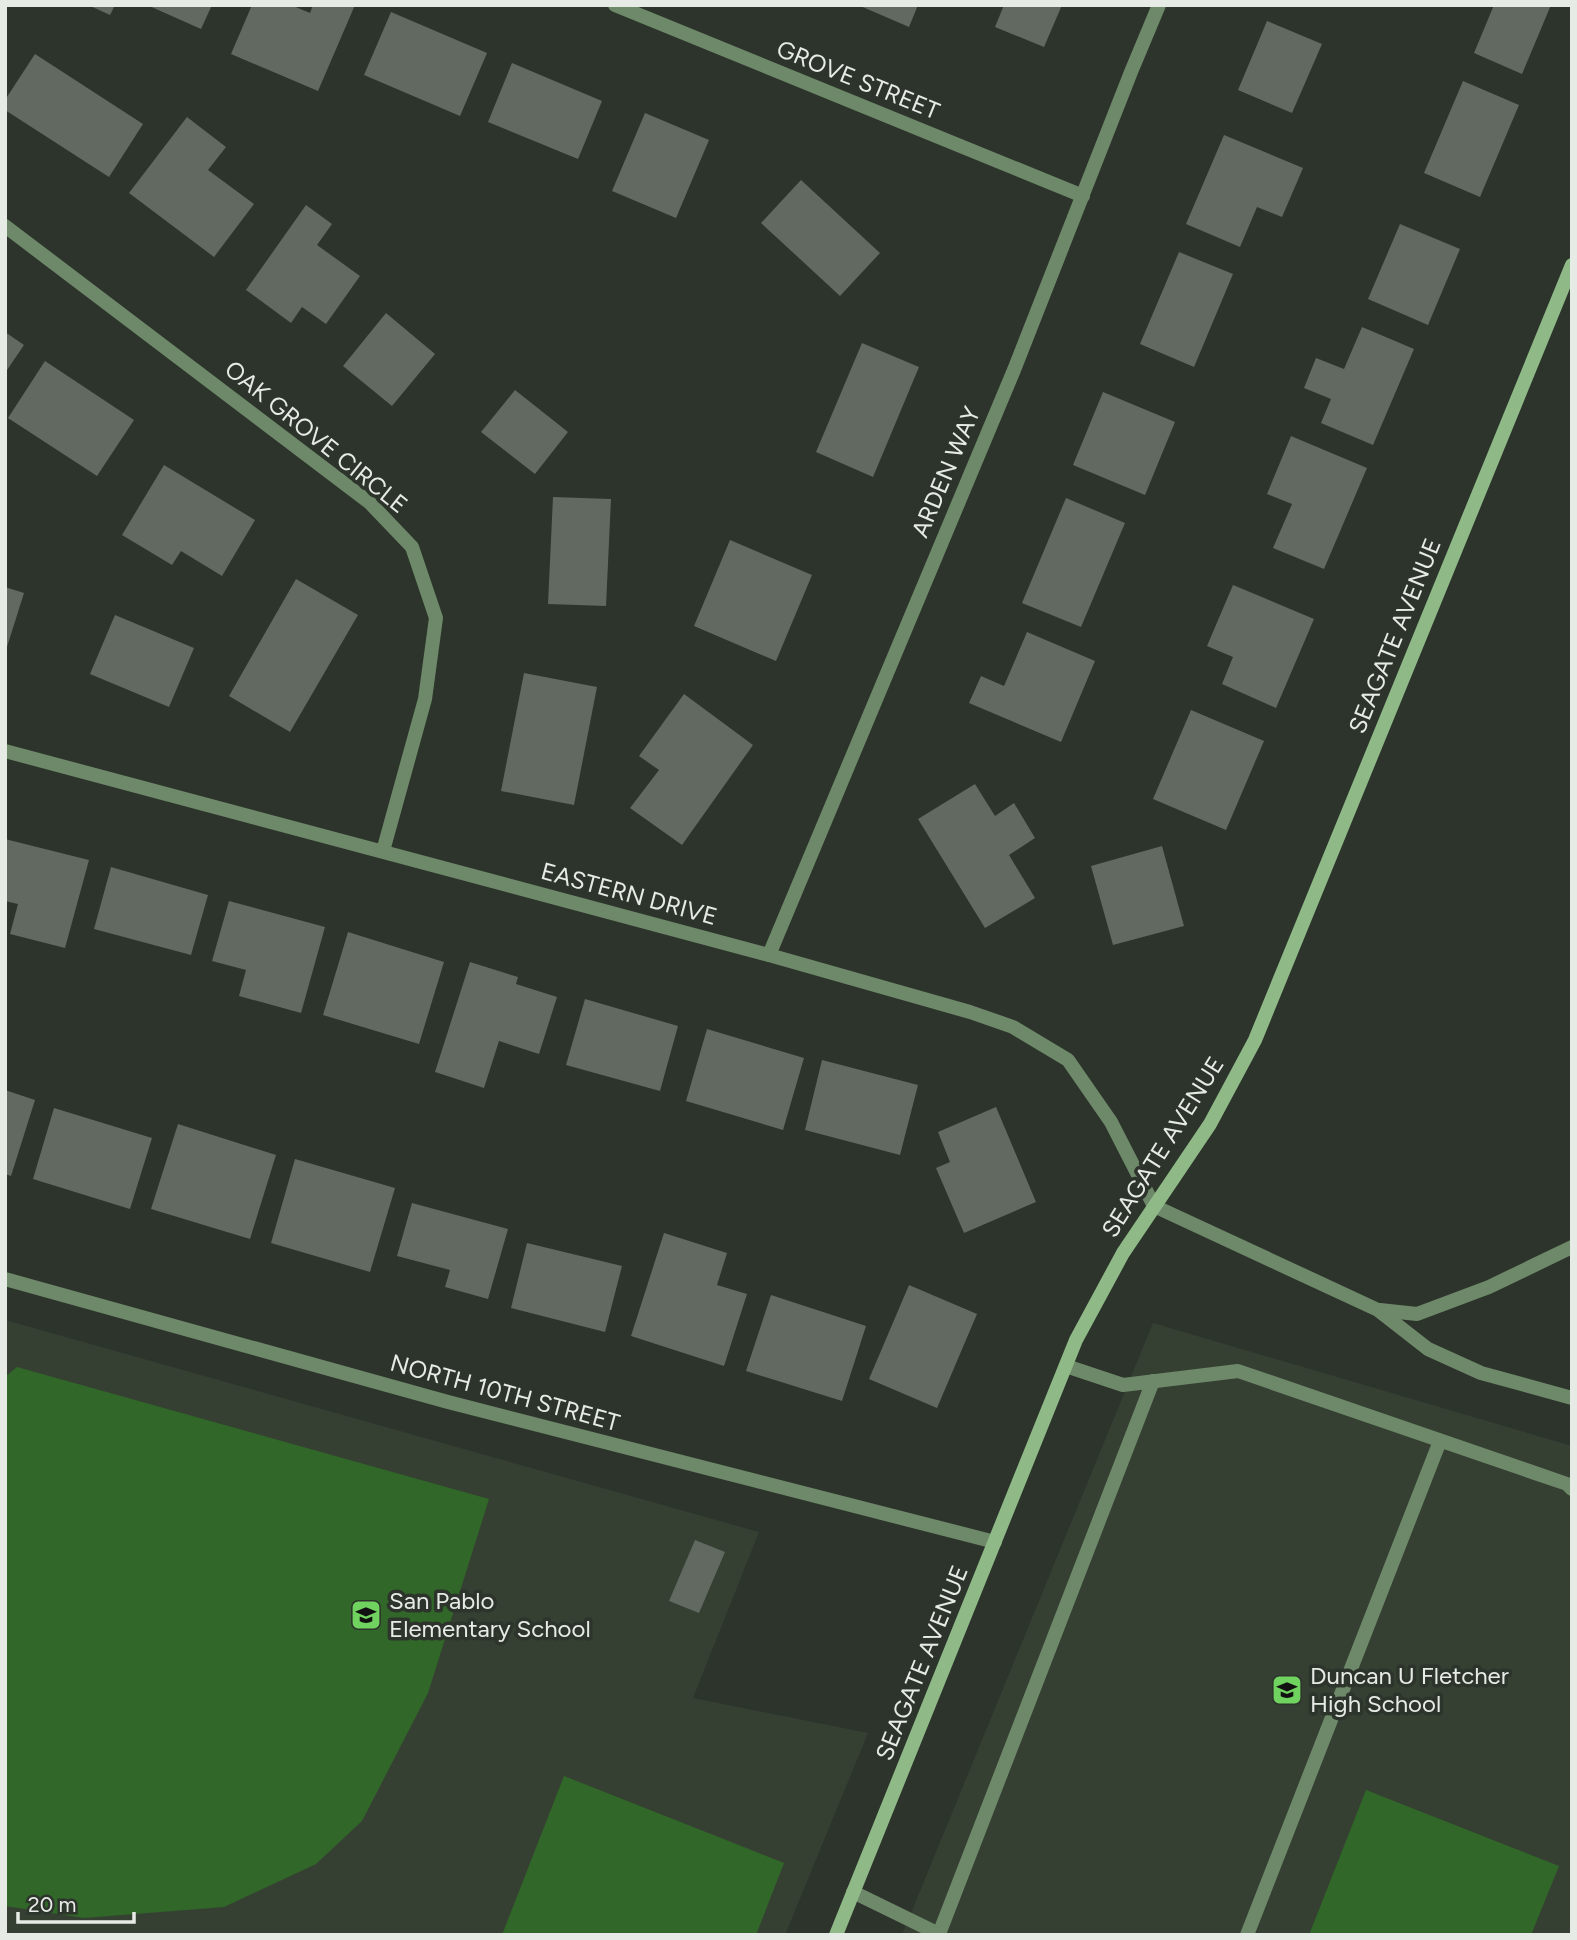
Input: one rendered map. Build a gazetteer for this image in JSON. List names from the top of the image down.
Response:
{
  "streets": {
    "street": [
      "GROVE STREET",
      "OAK GROVE CIRCLE",
      "ARDEN WAY",
      "SEAGATE AVENUE",
      "EASTERN DRIVE",
      "NORTH 10TH STREET"
    ]
  },
  "crossings": [
    ["GROVE STREET", "ARDEN WAY"],
    ["OAK GROVE CIRCLE", "EASTERN DRIVE"],
    ["ARDEN WAY", "EASTERN DRIVE"],
    ["SEAGATE AVENUE", "EASTERN DRIVE"],
    ["SEAGATE AVENUE", "NORTH 10TH STREET"]
  ],
  "places": {
    "school or university": ["San Pablo Elementary School", "Duncan U Fletcher High School"]
  },
  "scale_bar": "20 m"
}
